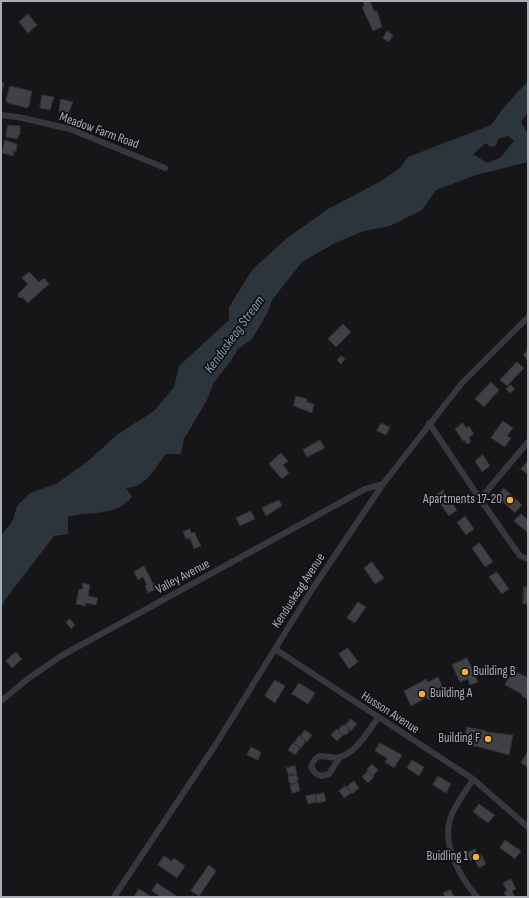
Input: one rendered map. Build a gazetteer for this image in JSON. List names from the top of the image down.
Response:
{
  "streets": {
    "street": [
      "Meadow Farm Road",
      "Valley Avenue",
      "Kenduskeag Avenue",
      "Husson Avenue"
    ]
  },
  "crossings": [
    ["Valley Avenue", "Kenduskeag Avenue"],
    ["Kenduskeag Avenue", "Husson Avenue"]
  ],
  "water": ["Kenduskeag Stream"],
  "places": [
    "Apartments 17-20",
    "Building B",
    "Building A",
    "Building F",
    "Buidling 1"
  ]
}
